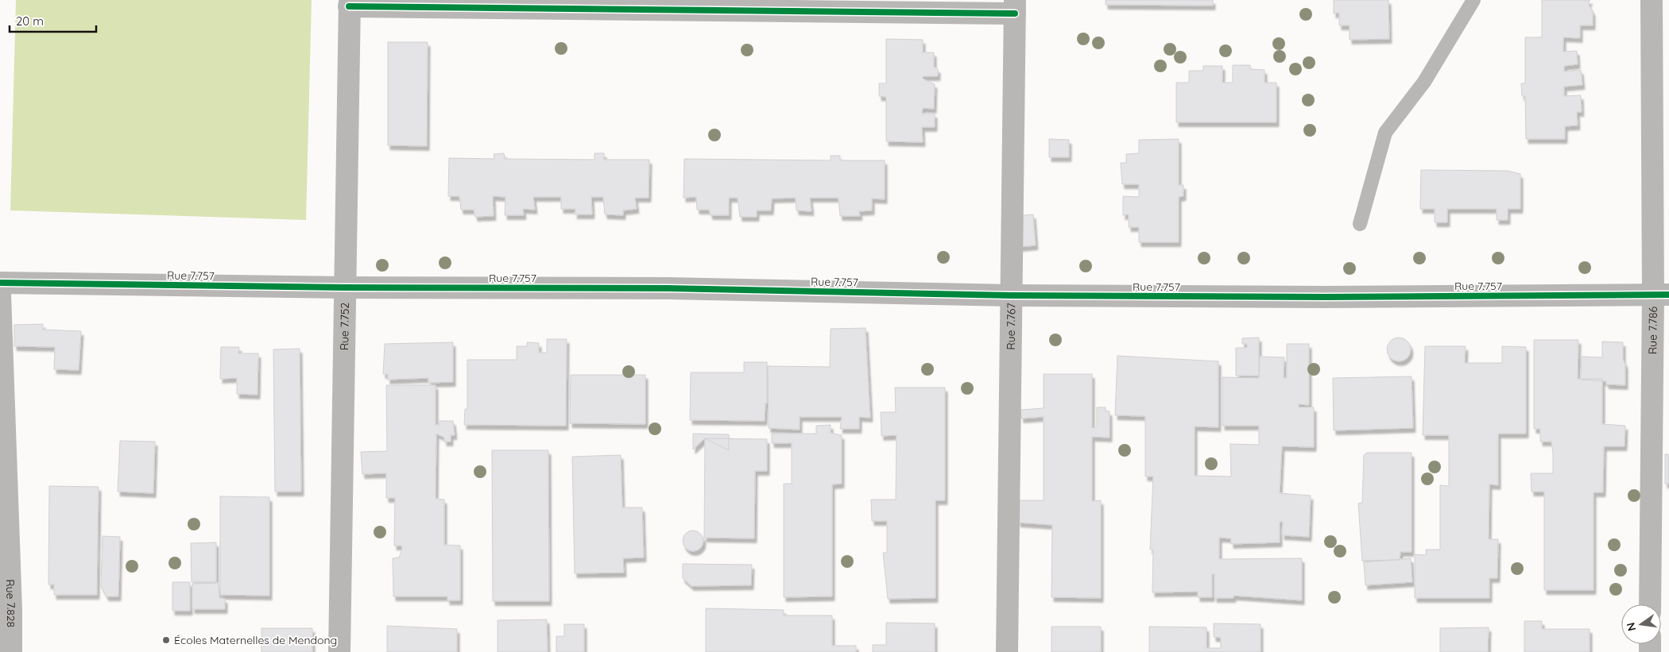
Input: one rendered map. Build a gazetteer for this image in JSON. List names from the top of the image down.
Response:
{
  "streets": {
    "street": [
      "Rue 7.757",
      "Rue 7.752",
      "Rue 7.767",
      "Rue 7.786",
      "Rue 7.828"
    ]
  },
  "crossings": [
    ["Rue 7.757", "Rue 7.752"],
    ["Rue 7.757", "Rue 7.767"],
    ["Rue 7.757", "Rue 7.786"]
  ],
  "places": ["Écoles Maternelles de Mendong"],
  "scale_bar": "20 m",
  "north": "left"
}
